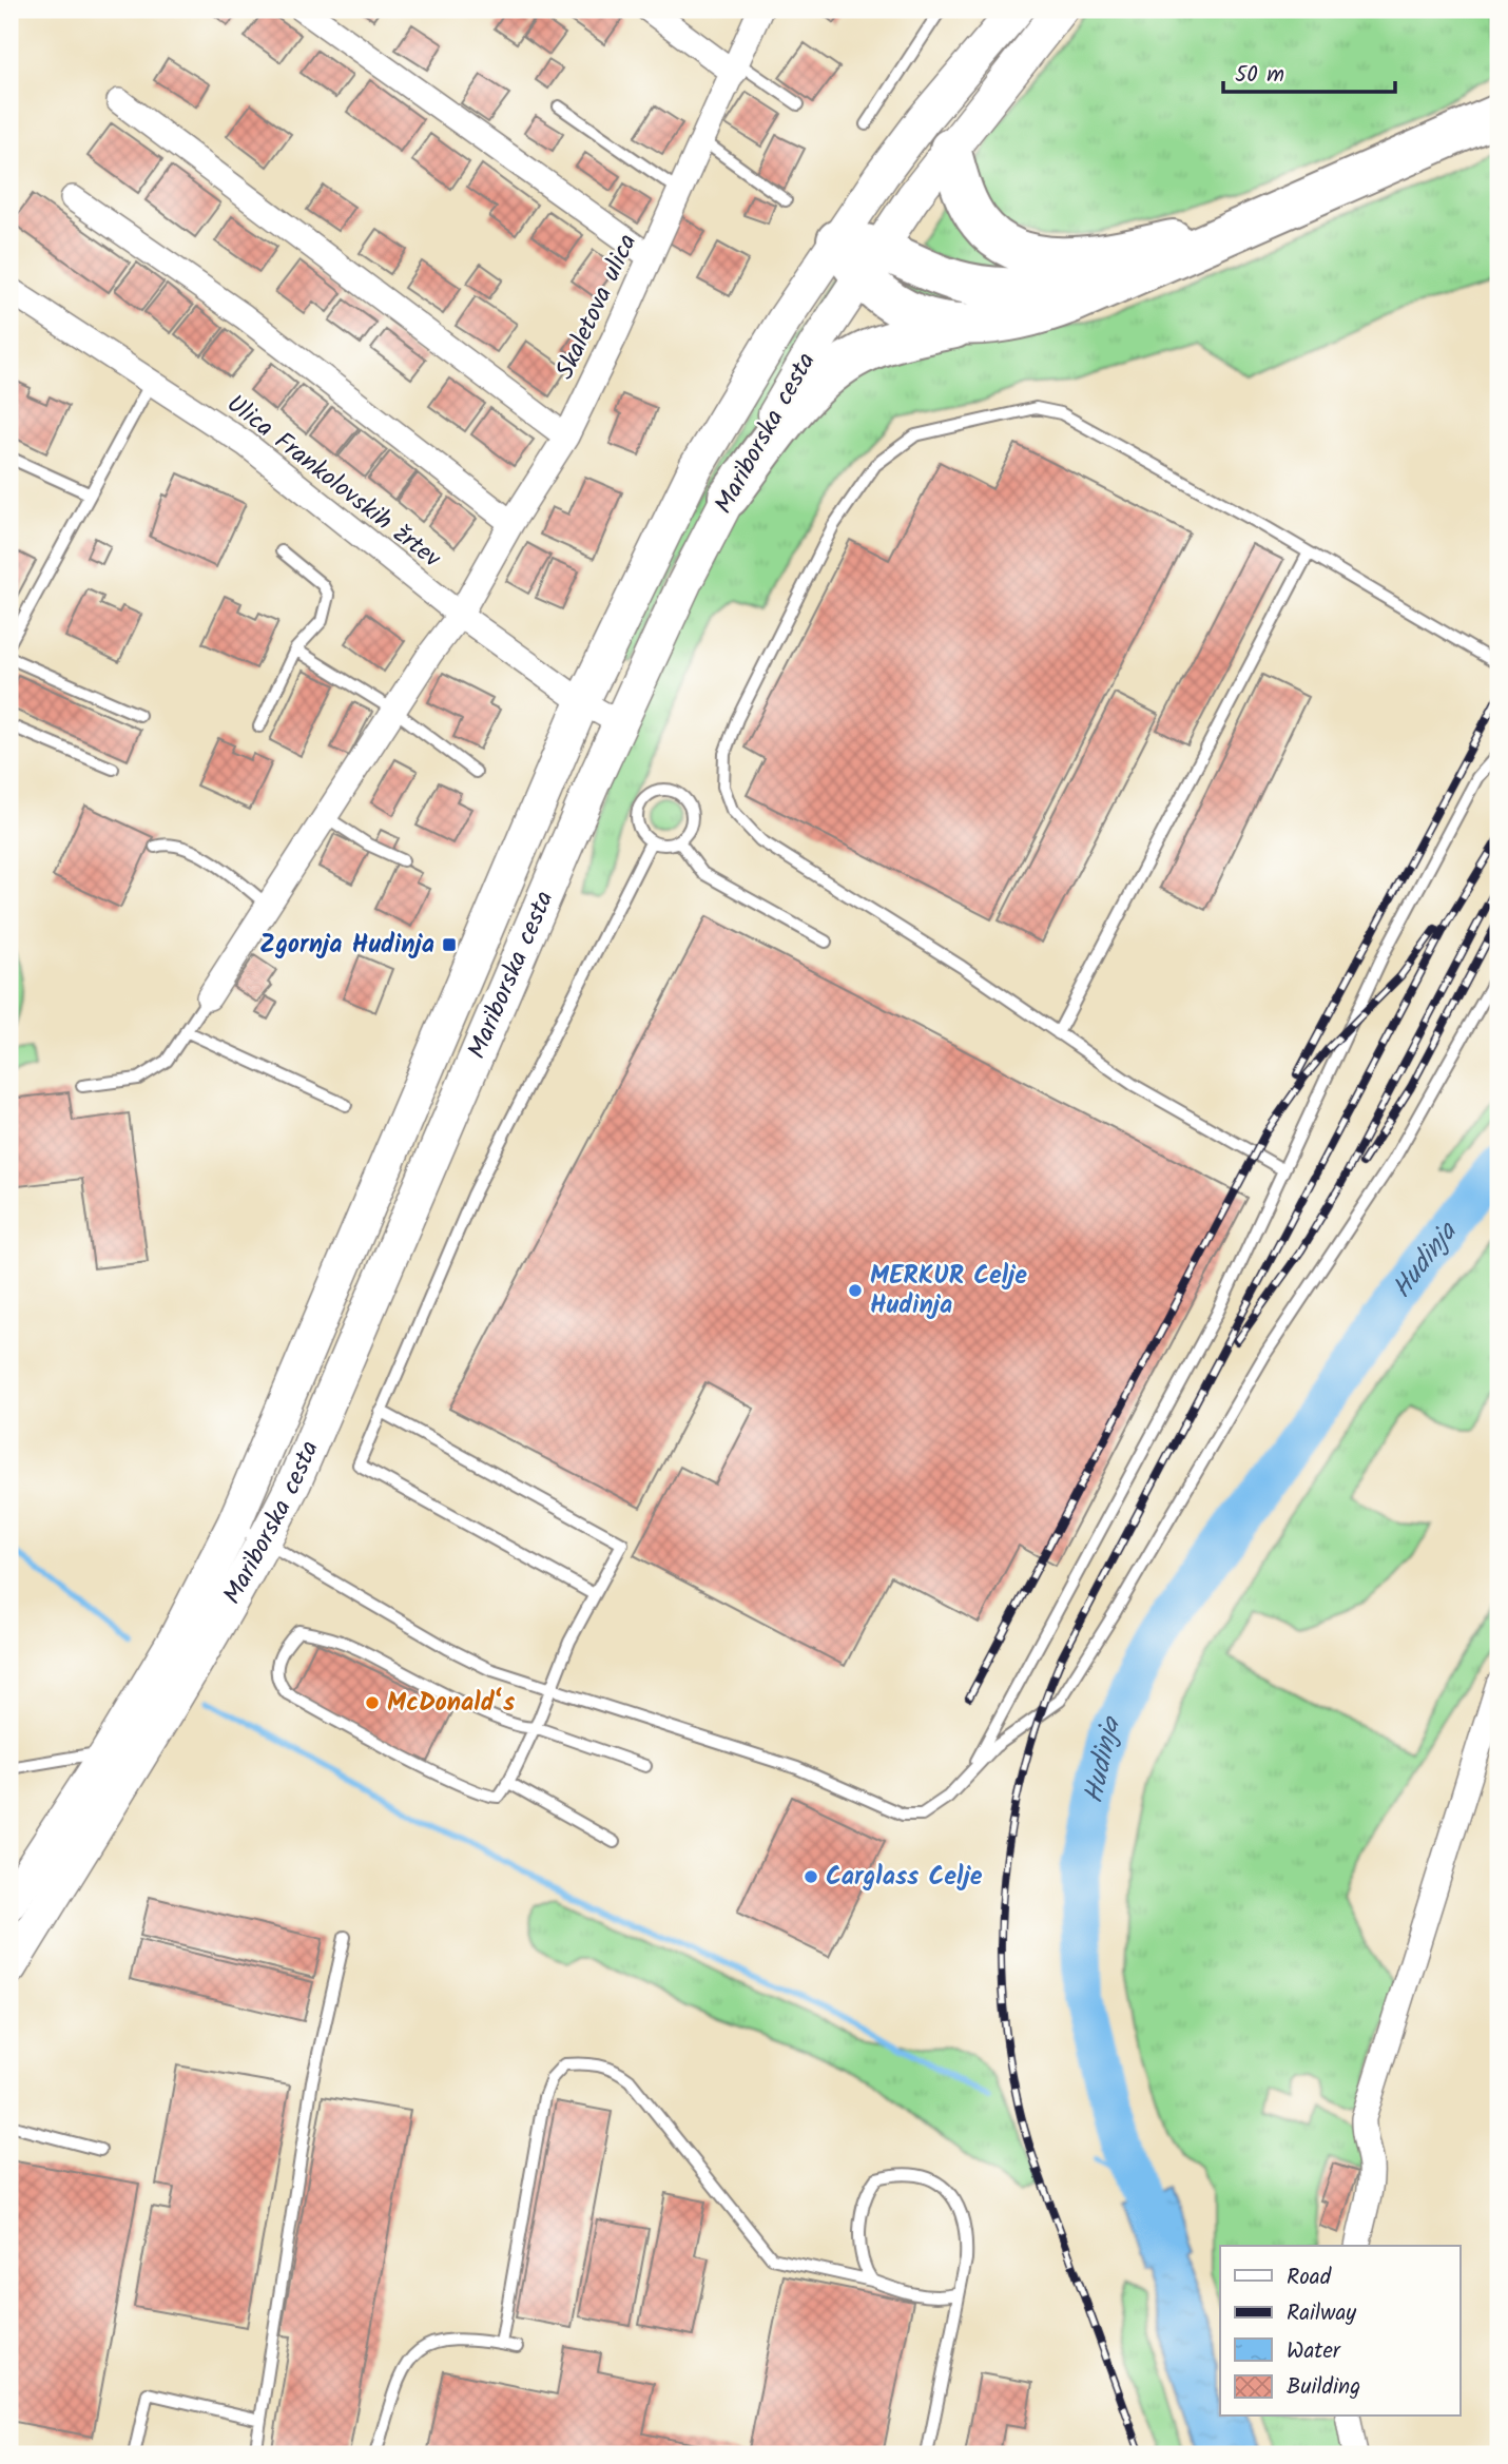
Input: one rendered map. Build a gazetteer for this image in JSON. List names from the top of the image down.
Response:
{
  "streets": {
    "main road": ["Mariborska cesta"],
    "street": ["Skaletova ulica", "Ulica Frankolovskih žrtev"]
  },
  "crossings": [
    ["Skaletova ulica", "Ulica Frankolovskih žrtev"],
    ["Mariborska cesta", "Ulica Frankolovskih žrtev"]
  ],
  "water": ["Hudinja"],
  "places": {
    "transit": ["Zgornja Hudinja"],
    "other": ["MERKUR Celje Hudinja", "McDonald‘s", "Carglass Celje"]
  },
  "legend": [
    "Road",
    "Railway",
    "Water",
    "Building"
  ],
  "scale_bar": "50 m"
}
